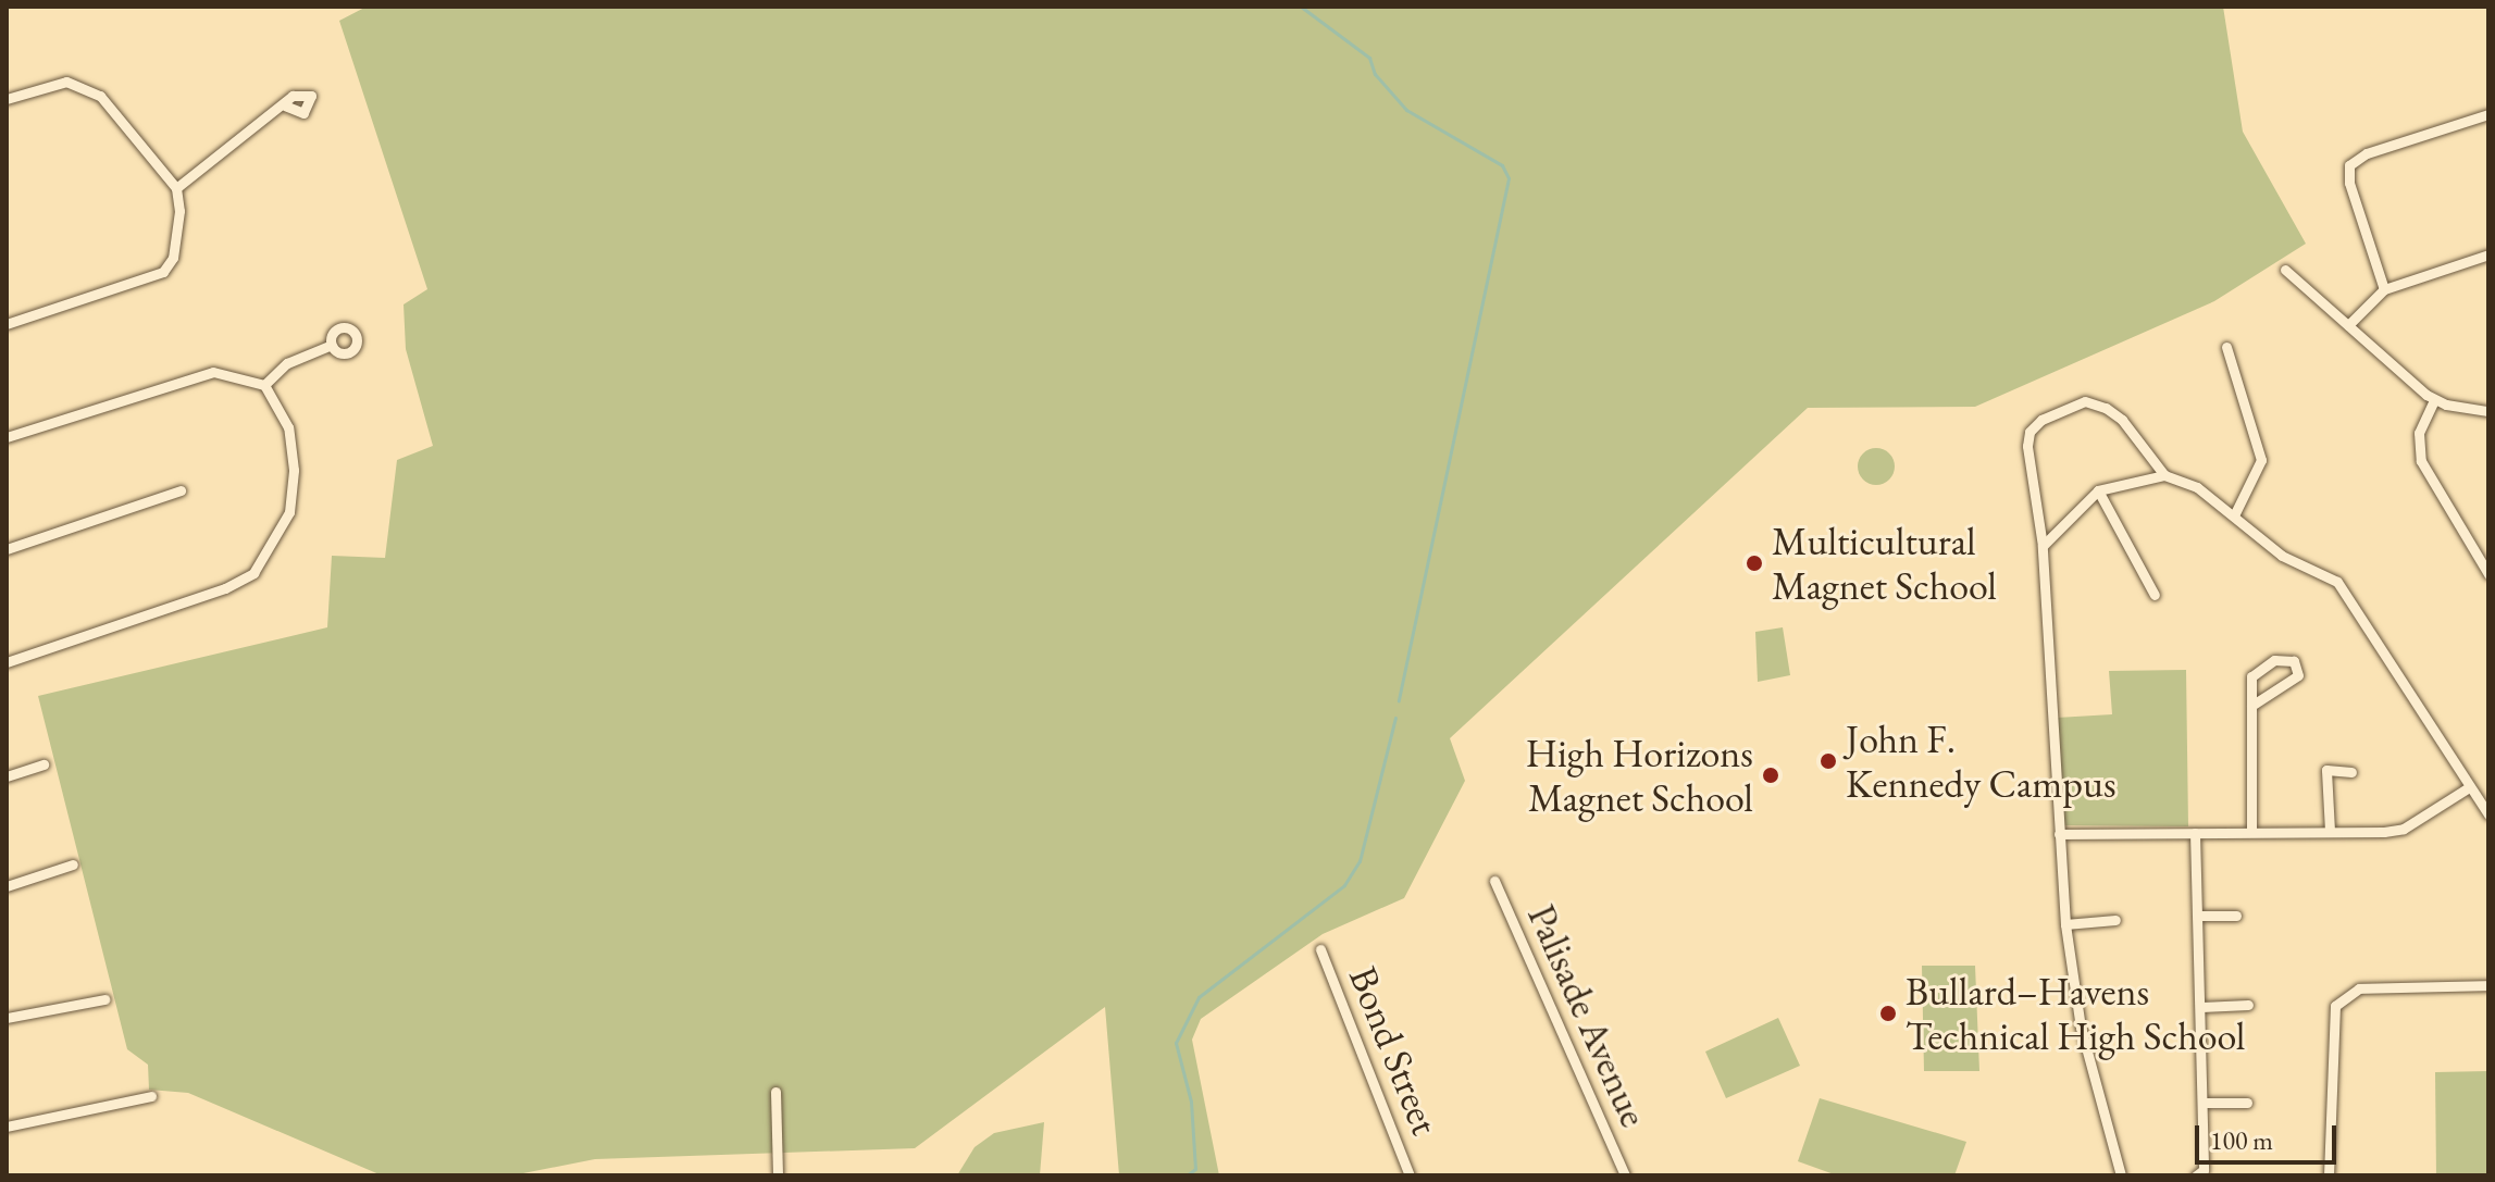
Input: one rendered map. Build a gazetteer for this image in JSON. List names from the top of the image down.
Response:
{
  "streets": {
    "street": ["Palisade Avenue", "Bond Street"]
  },
  "places": [
    "Multicultural Magnet School",
    "John F. Kennedy Campus",
    "High Horizons Magnet School",
    "Bullard–Havens Technical High School"
  ],
  "scale_bar": "100 m"
}
